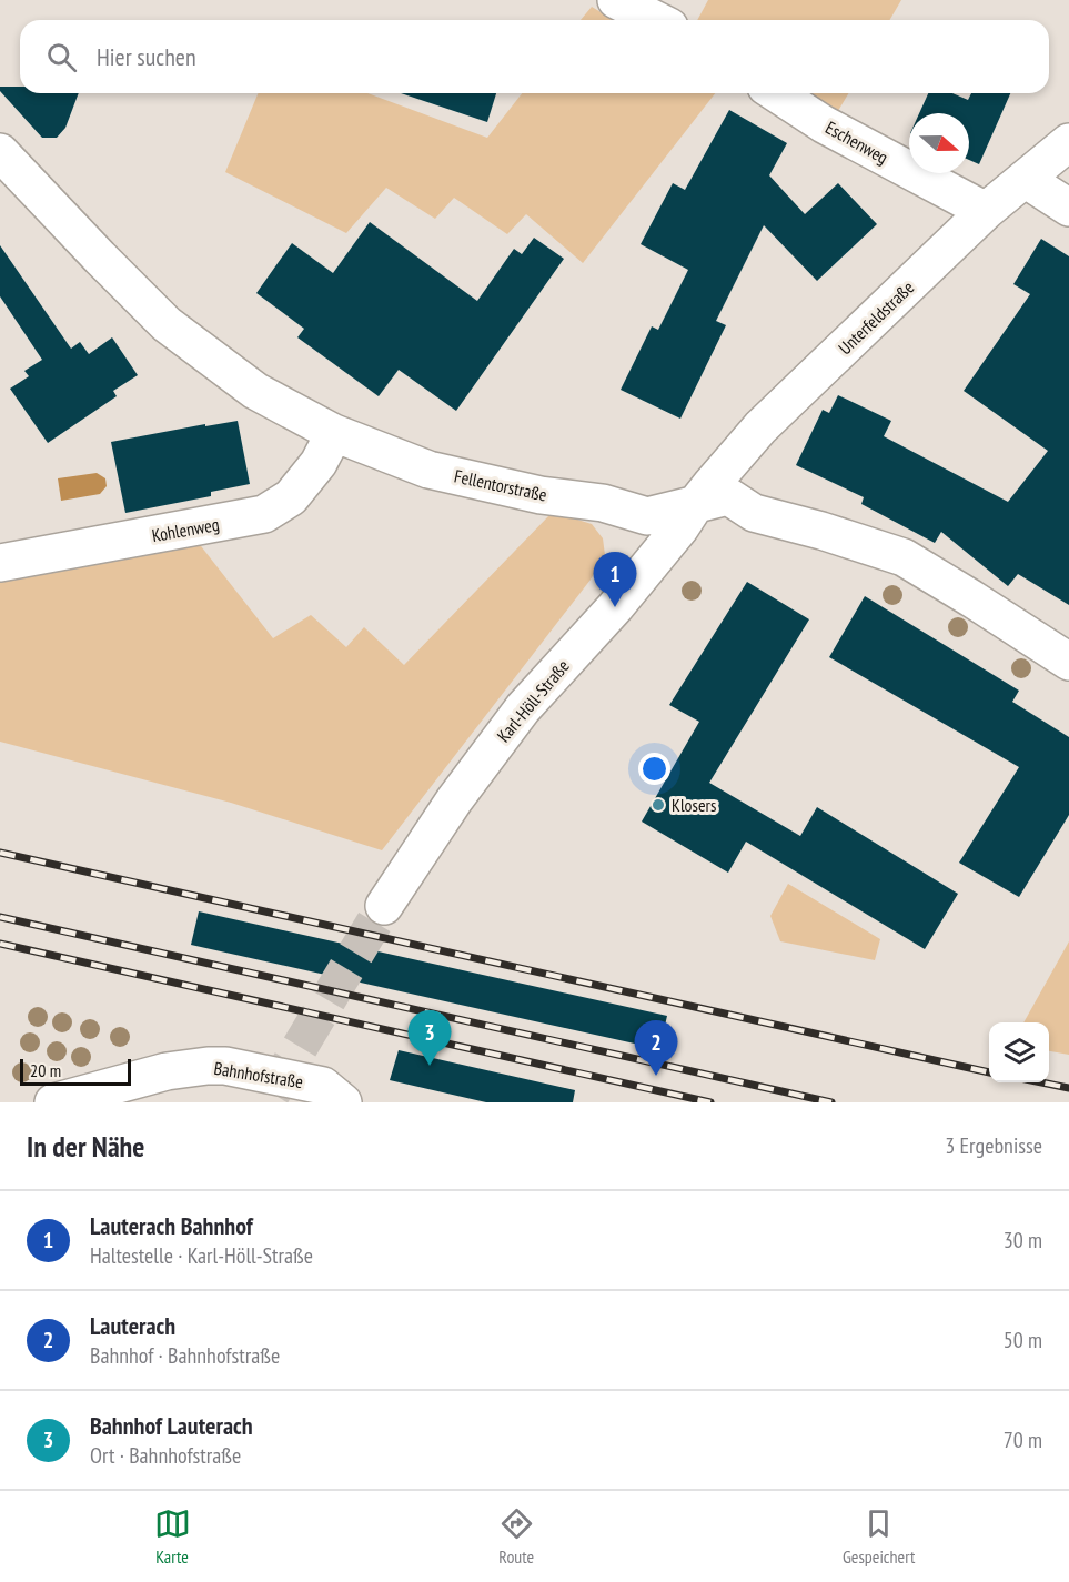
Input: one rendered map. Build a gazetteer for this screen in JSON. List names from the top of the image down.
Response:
{
  "streets": {
    "street": [
      "Eschenweg",
      "Unterfeldstraße",
      "Fellentorstraße",
      "Kohlenweg",
      "Karl-Höll-Straße",
      "Bahnhofstraße"
    ]
  },
  "crossings": [
    ["Eschenweg", "Unterfeldstraße"],
    ["Unterfeldstraße", "Fellentorstraße"],
    ["Unterfeldstraße", "Karl-Höll-Straße"],
    ["Fellentorstraße", "Kohlenweg"],
    ["Fellentorstraße", "Karl-Höll-Straße"]
  ],
  "places": ["Klosers"],
  "scale_bar": "20 m",
  "north": "right",
  "page": {
    "search": "Hier suchen",
    "pins": ["1", "3", "2"],
    "scale": "20 m",
    "heading": ["In der Nähe", "3 Ergebnisse"],
    "list": [
      {
        "mark": "1",
        "name": "Lauterach Bahnhof",
        "note": "Haltestelle · Karl-Höll-Straße",
        "value": "30 m"
      },
      {
        "mark": "2",
        "name": "Lauterach",
        "note": "Bahnhof · Bahnhofstraße",
        "value": "50 m"
      },
      {
        "mark": "3",
        "name": "Bahnhof Lauterach",
        "note": "Ort · Bahnhofstraße",
        "value": "70 m"
      }
    ],
    "nav": ["Karte", "Route", "Gespeichert"]
  }
}
